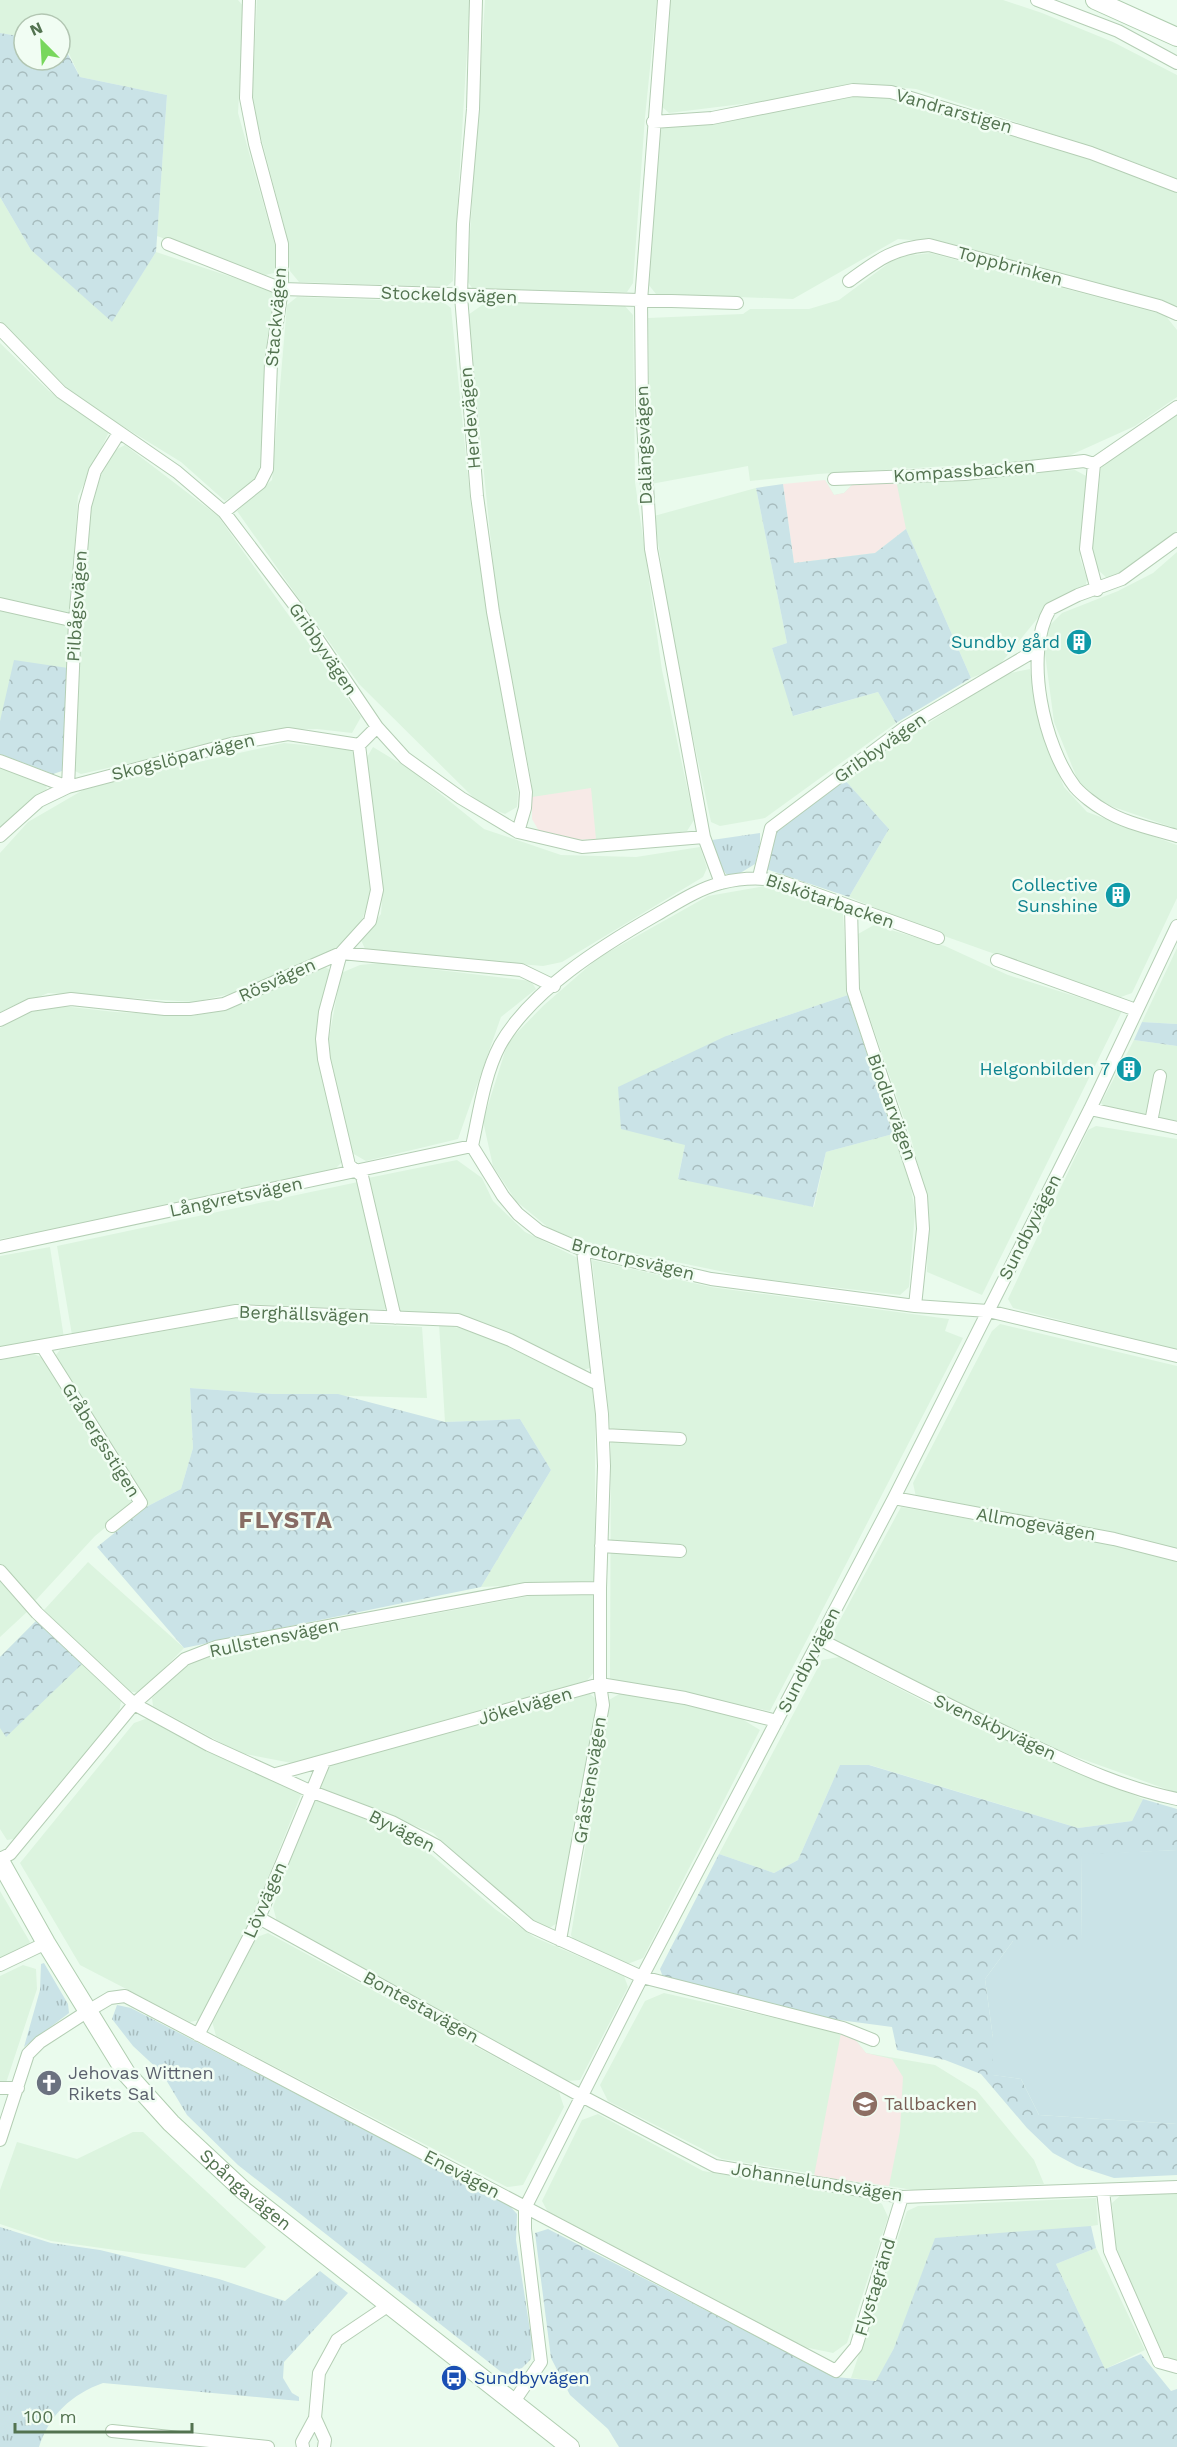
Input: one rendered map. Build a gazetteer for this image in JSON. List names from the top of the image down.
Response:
{
  "streets": {
    "street": [
      "Vandrarstigen",
      "Toppbrinken",
      "Stockeldsvägen",
      "Stackvägen",
      "Herdevägen",
      "Dalängsvägen",
      "Kompassbacken",
      "Pilbågsvägen",
      "Gribbyvägen",
      "Skogslöparvägen",
      "Biskötarbacken",
      "Rösvägen",
      "Biodlarvägen",
      "Långvretsvägen",
      "Sundbyvägen",
      "Brotorpsvägen",
      "Berghällsvägen",
      "Gråbergsstigen",
      "Allmogevägen",
      "Rullstensvägen",
      "Jökelvägen",
      "Svenskbyvägen",
      "Gråstensvägen",
      "Byvägen",
      "Lövvägen",
      "Bontestavägen",
      "Enevägen",
      "Johannelundsvägen",
      "Spångavägen",
      "Flystagränd"
    ]
  },
  "crossings": [
    ["Vandrarstigen", "Dalängsvägen"],
    ["Stockeldsvägen", "Stackvägen"],
    ["Stockeldsvägen", "Herdevägen"],
    ["Stockeldsvägen", "Dalängsvägen"],
    ["Stackvägen", "Gribbyvägen"],
    ["Herdevägen", "Gribbyvägen"],
    ["Dalängsvägen", "Gribbyvägen"],
    ["Dalängsvägen", "Biskötarbacken"],
    ["Pilbågsvägen", "Gribbyvägen"],
    ["Pilbågsvägen", "Skogslöparvägen"],
    ["Gribbyvägen", "Biskötarbacken"],
    ["Biskötarbacken", "Biodlarvägen"],
    ["Biodlarvägen", "Brotorpsvägen"],
    ["Långvretsvägen", "Brotorpsvägen"],
    ["Sundbyvägen", "Brotorpsvägen"],
    ["Sundbyvägen", "Allmogevägen"],
    ["Sundbyvägen", "Jökelvägen"],
    ["Sundbyvägen", "Svenskbyvägen"],
    ["Sundbyvägen", "Byvägen"],
    ["Sundbyvägen", "Bontestavägen"],
    ["Sundbyvägen", "Enevägen"],
    ["Sundbyvägen", "Johannelundsvägen"],
    ["Sundbyvägen", "Spångavägen"],
    ["Brotorpsvägen", "Gråstensvägen"],
    ["Berghällsvägen", "Gråbergsstigen"],
    ["Berghällsvägen", "Gråstensvägen"],
    ["Rullstensvägen", "Gråstensvägen"],
    ["Rullstensvägen", "Byvägen"],
    ["Rullstensvägen", "Spångavägen"],
    ["Jökelvägen", "Gråstensvägen"],
    ["Jökelvägen", "Byvägen"],
    ["Jökelvägen", "Lövvägen"],
    ["Gråstensvägen", "Byvägen"],
    ["Byvägen", "Lövvägen"],
    ["Lövvägen", "Bontestavägen"],
    ["Lövvägen", "Enevägen"],
    ["Bontestavägen", "Johannelundsvägen"],
    ["Enevägen", "Spångavägen"],
    ["Enevägen", "Flystagränd"],
    ["Johannelundsvägen", "Flystagränd"]
  ],
  "districts": ["FLYSTA"],
  "places": {
    "building": ["Sundby gård", "Collective Sunshine", "Helgonbilden 7"],
    "church": ["Jehovas Wittnen Rikets Sal"],
    "school or university": ["Tallbacken"],
    "bus stop": ["Sundbyvägen"]
  },
  "scale_bar": "100 m",
  "north": "top left"
}
